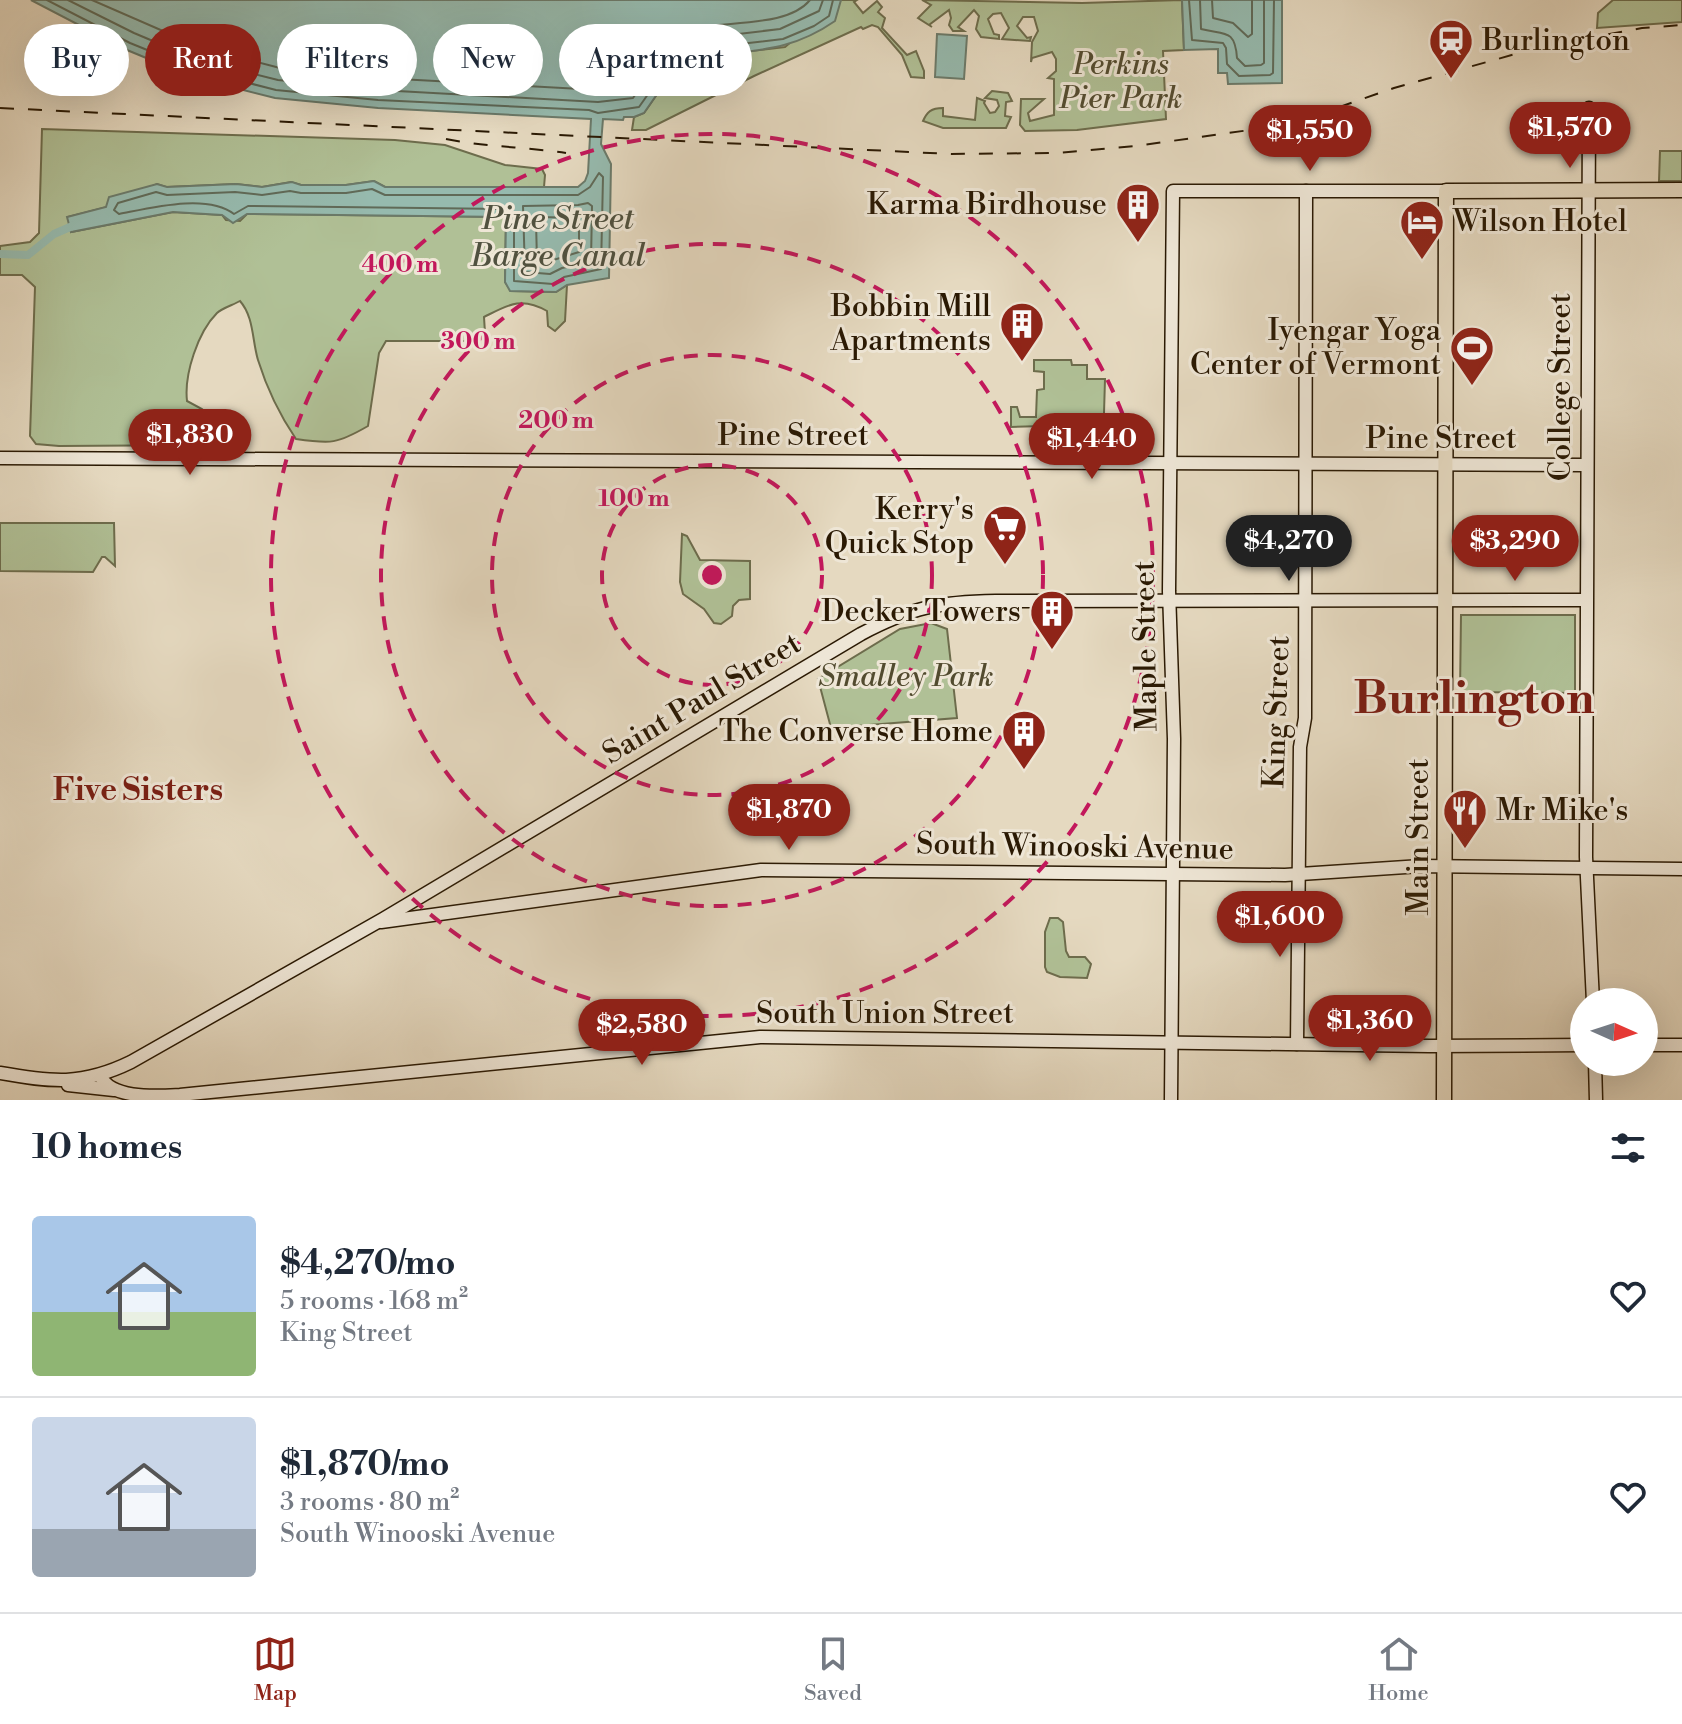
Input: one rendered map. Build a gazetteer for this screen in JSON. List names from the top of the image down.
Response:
{
  "streets": {
    "main road": [
      "College Street",
      "Pine Street",
      "Maple Street",
      "Saint Paul Street",
      "King Street",
      "Main Street",
      "South Winooski Avenue",
      "South Union Street"
    ]
  },
  "crossings": [
    ["College Street", "Pine Street"],
    ["College Street", "Saint Paul Street"],
    ["College Street", "South Winooski Avenue"],
    ["Pine Street", "Maple Street"],
    ["Pine Street", "King Street"],
    ["Pine Street", "Main Street"],
    ["Maple Street", "Saint Paul Street"],
    ["Maple Street", "King Street"],
    ["Maple Street", "South Winooski Avenue"],
    ["Maple Street", "South Union Street"],
    ["Saint Paul Street", "King Street"],
    ["Saint Paul Street", "Main Street"],
    ["Saint Paul Street", "South Winooski Avenue"],
    ["Saint Paul Street", "South Union Street"],
    ["King Street", "South Winooski Avenue"],
    ["King Street", "South Union Street"],
    ["Main Street", "South Winooski Avenue"],
    ["Main Street", "South Union Street"]
  ],
  "districts": ["Burlington", "Five Sisters"],
  "water": ["Pine Street Barge Canal"],
  "parks": ["Perkins Pier Park", "Smalley Park"],
  "places": {
    "station": ["Burlington"],
    "building": [
      "Karma Birdhouse",
      "Bobbin Mill Apartments",
      "Decker Towers",
      "The Converse Home"
    ],
    "hotel": ["Wilson Hotel"],
    "sports": ["Iyengar Yoga Center of Vermont"],
    "supermarket": ["Kerry's Quick Stop"],
    "restaurant": ["Mr Mike's"]
  },
  "north": "right",
  "page": {
    "chip": [
      "Buy",
      "Rent",
      "Filters",
      "New",
      "Apartment"
    ],
    "price": [
      "$1,570",
      "$1,550",
      "$1,830",
      "$1,440",
      "$4,270",
      "$3,290",
      "$1,870",
      "$1,600",
      "$1,360",
      "$2,580"
    ],
    "heading": "10 homes",
    "list": [
      {
        "name": "$4,270/mo",
        "note": "5 rooms · 168 m² · King Street"
      },
      {
        "name": "$1,870/mo",
        "note": "3 rooms · 80 m² · South Winooski Avenue"
      }
    ],
    "tabs": ["Map", "Saved", "Home"]
  },
  "rings": [
    "400 m",
    "300 m",
    "200 m",
    "100 m"
  ]
}
